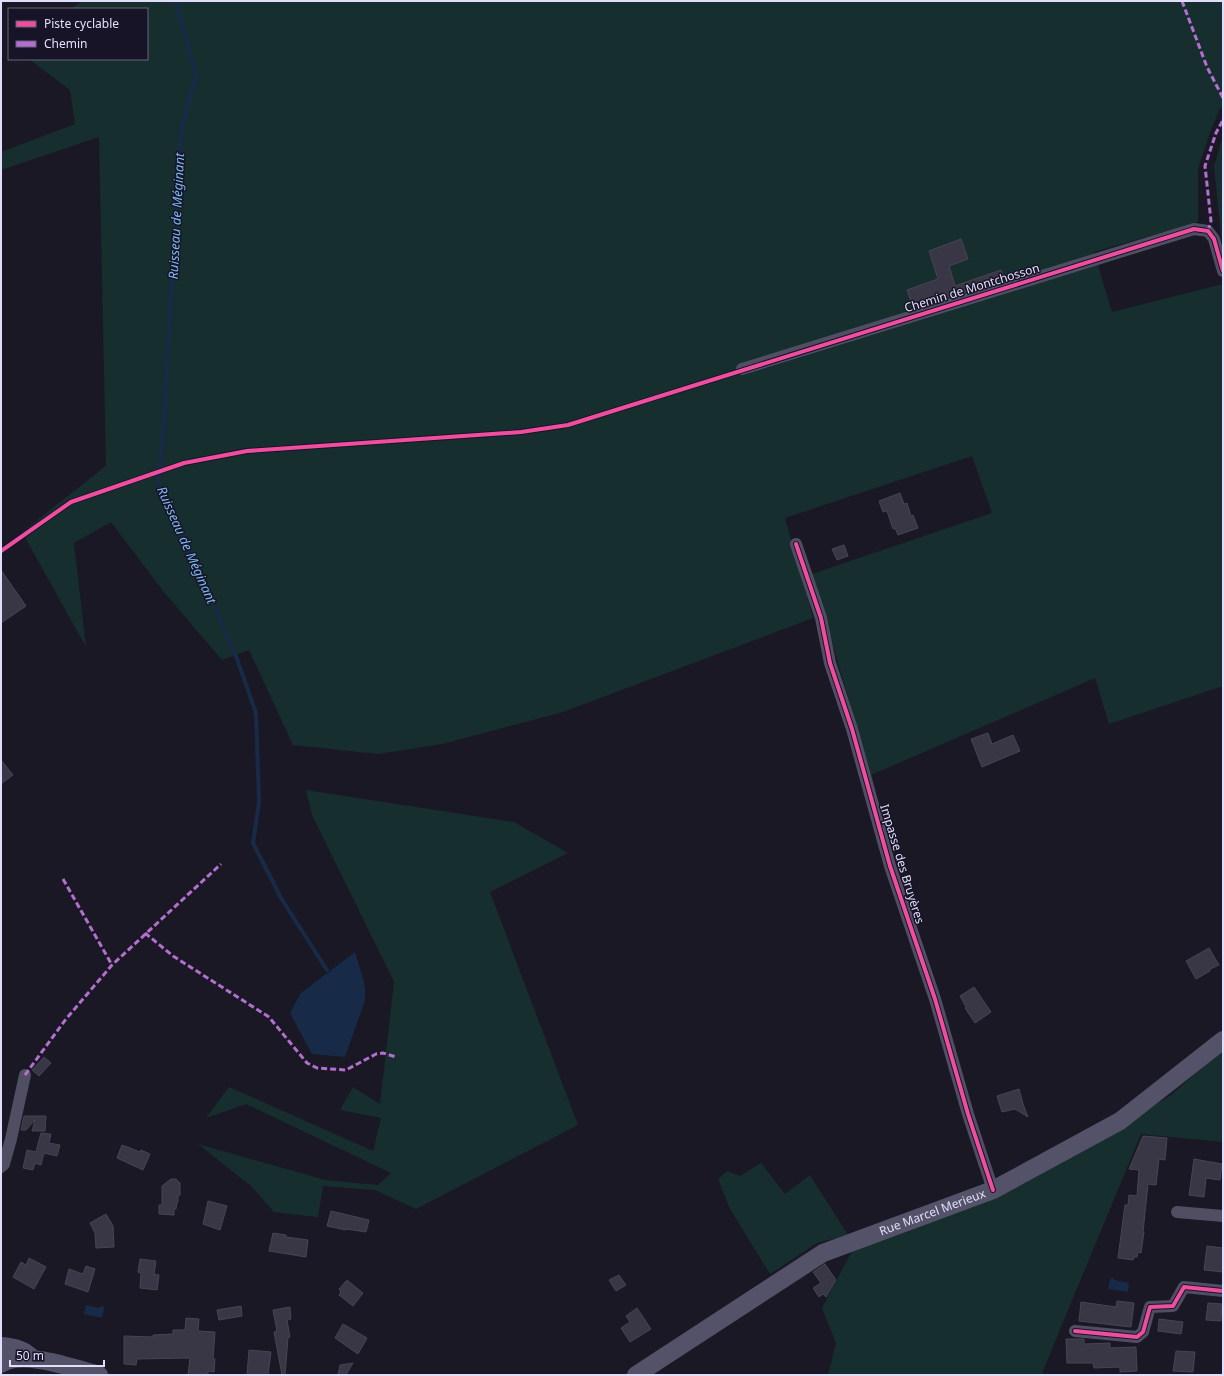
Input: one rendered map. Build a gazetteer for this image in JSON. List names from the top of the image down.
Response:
{
  "streets": {
    "main road": ["Rue Marcel Merieux"],
    "street": ["Chemin de Montchosson", "Impasse des Bruyères"]
  },
  "crossings": [
    ["Impasse des Bruyères", "Rue Marcel Merieux"]
  ],
  "water": ["Ruisseau de Méginant"],
  "legend": ["Piste cyclable", "Chemin"],
  "scale_bar": "50 m"
}
